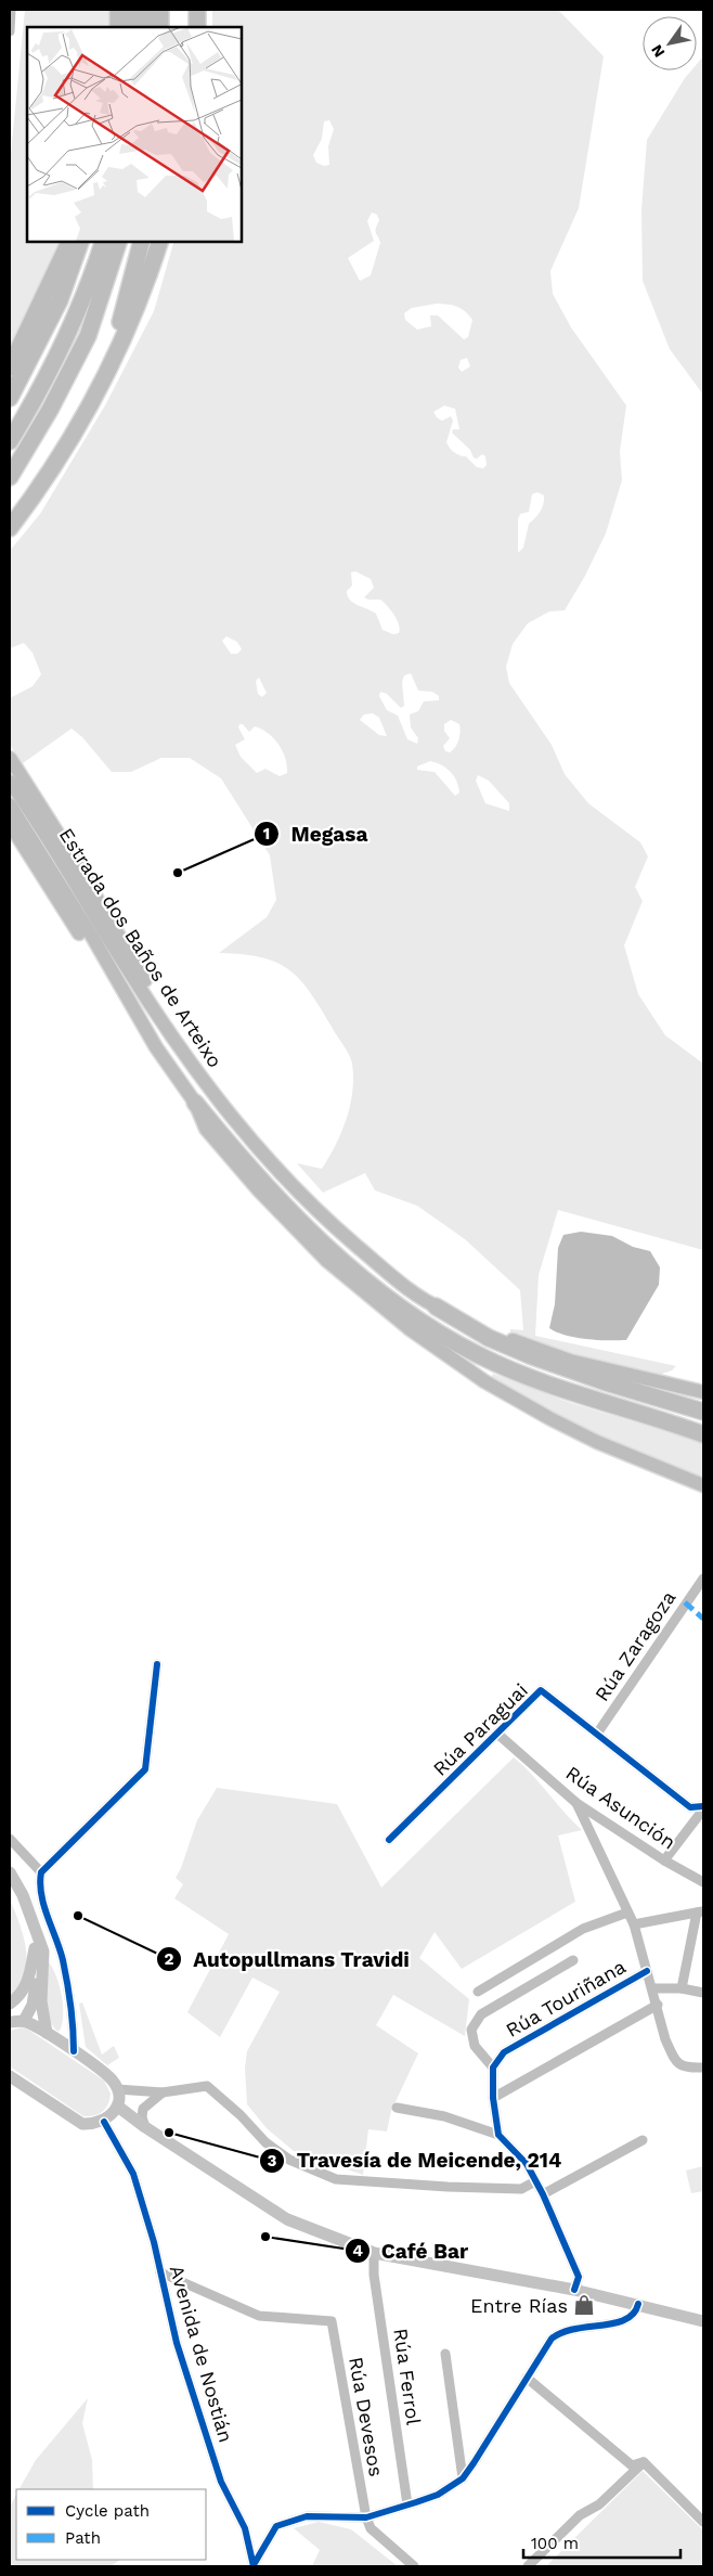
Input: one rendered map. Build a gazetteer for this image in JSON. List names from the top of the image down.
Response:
{
  "streets": {
    "main road": ["Estrada dos Baños de Arteixo"],
    "street": [
      "Rúa Zaragoza",
      "Rúa Paraguai",
      "Rúa Asunción",
      "Rúa Touriñana",
      "Avenida de Nostián",
      "Rúa Ferrol",
      "Rúa Devesos"
    ]
  },
  "crossings": [
    ["Rúa Zaragoza", "Rúa Paraguai"],
    ["Rúa Paraguai", "Rúa Asunción"],
    ["Rúa Asunción", "Rúa Touriñana"],
    ["Avenida de Nostián", "Rúa Devesos"]
  ],
  "places": {
    "other": [
      "Megasa",
      "Autopullmans Travidi",
      "Travesía de Meicende, 214",
      "Café Bar"
    ],
    "shop": ["Entre Rías"]
  },
  "legend": ["Cycle path", "Path"],
  "scale_bar": "100 m",
  "north": "bottom left"
}
